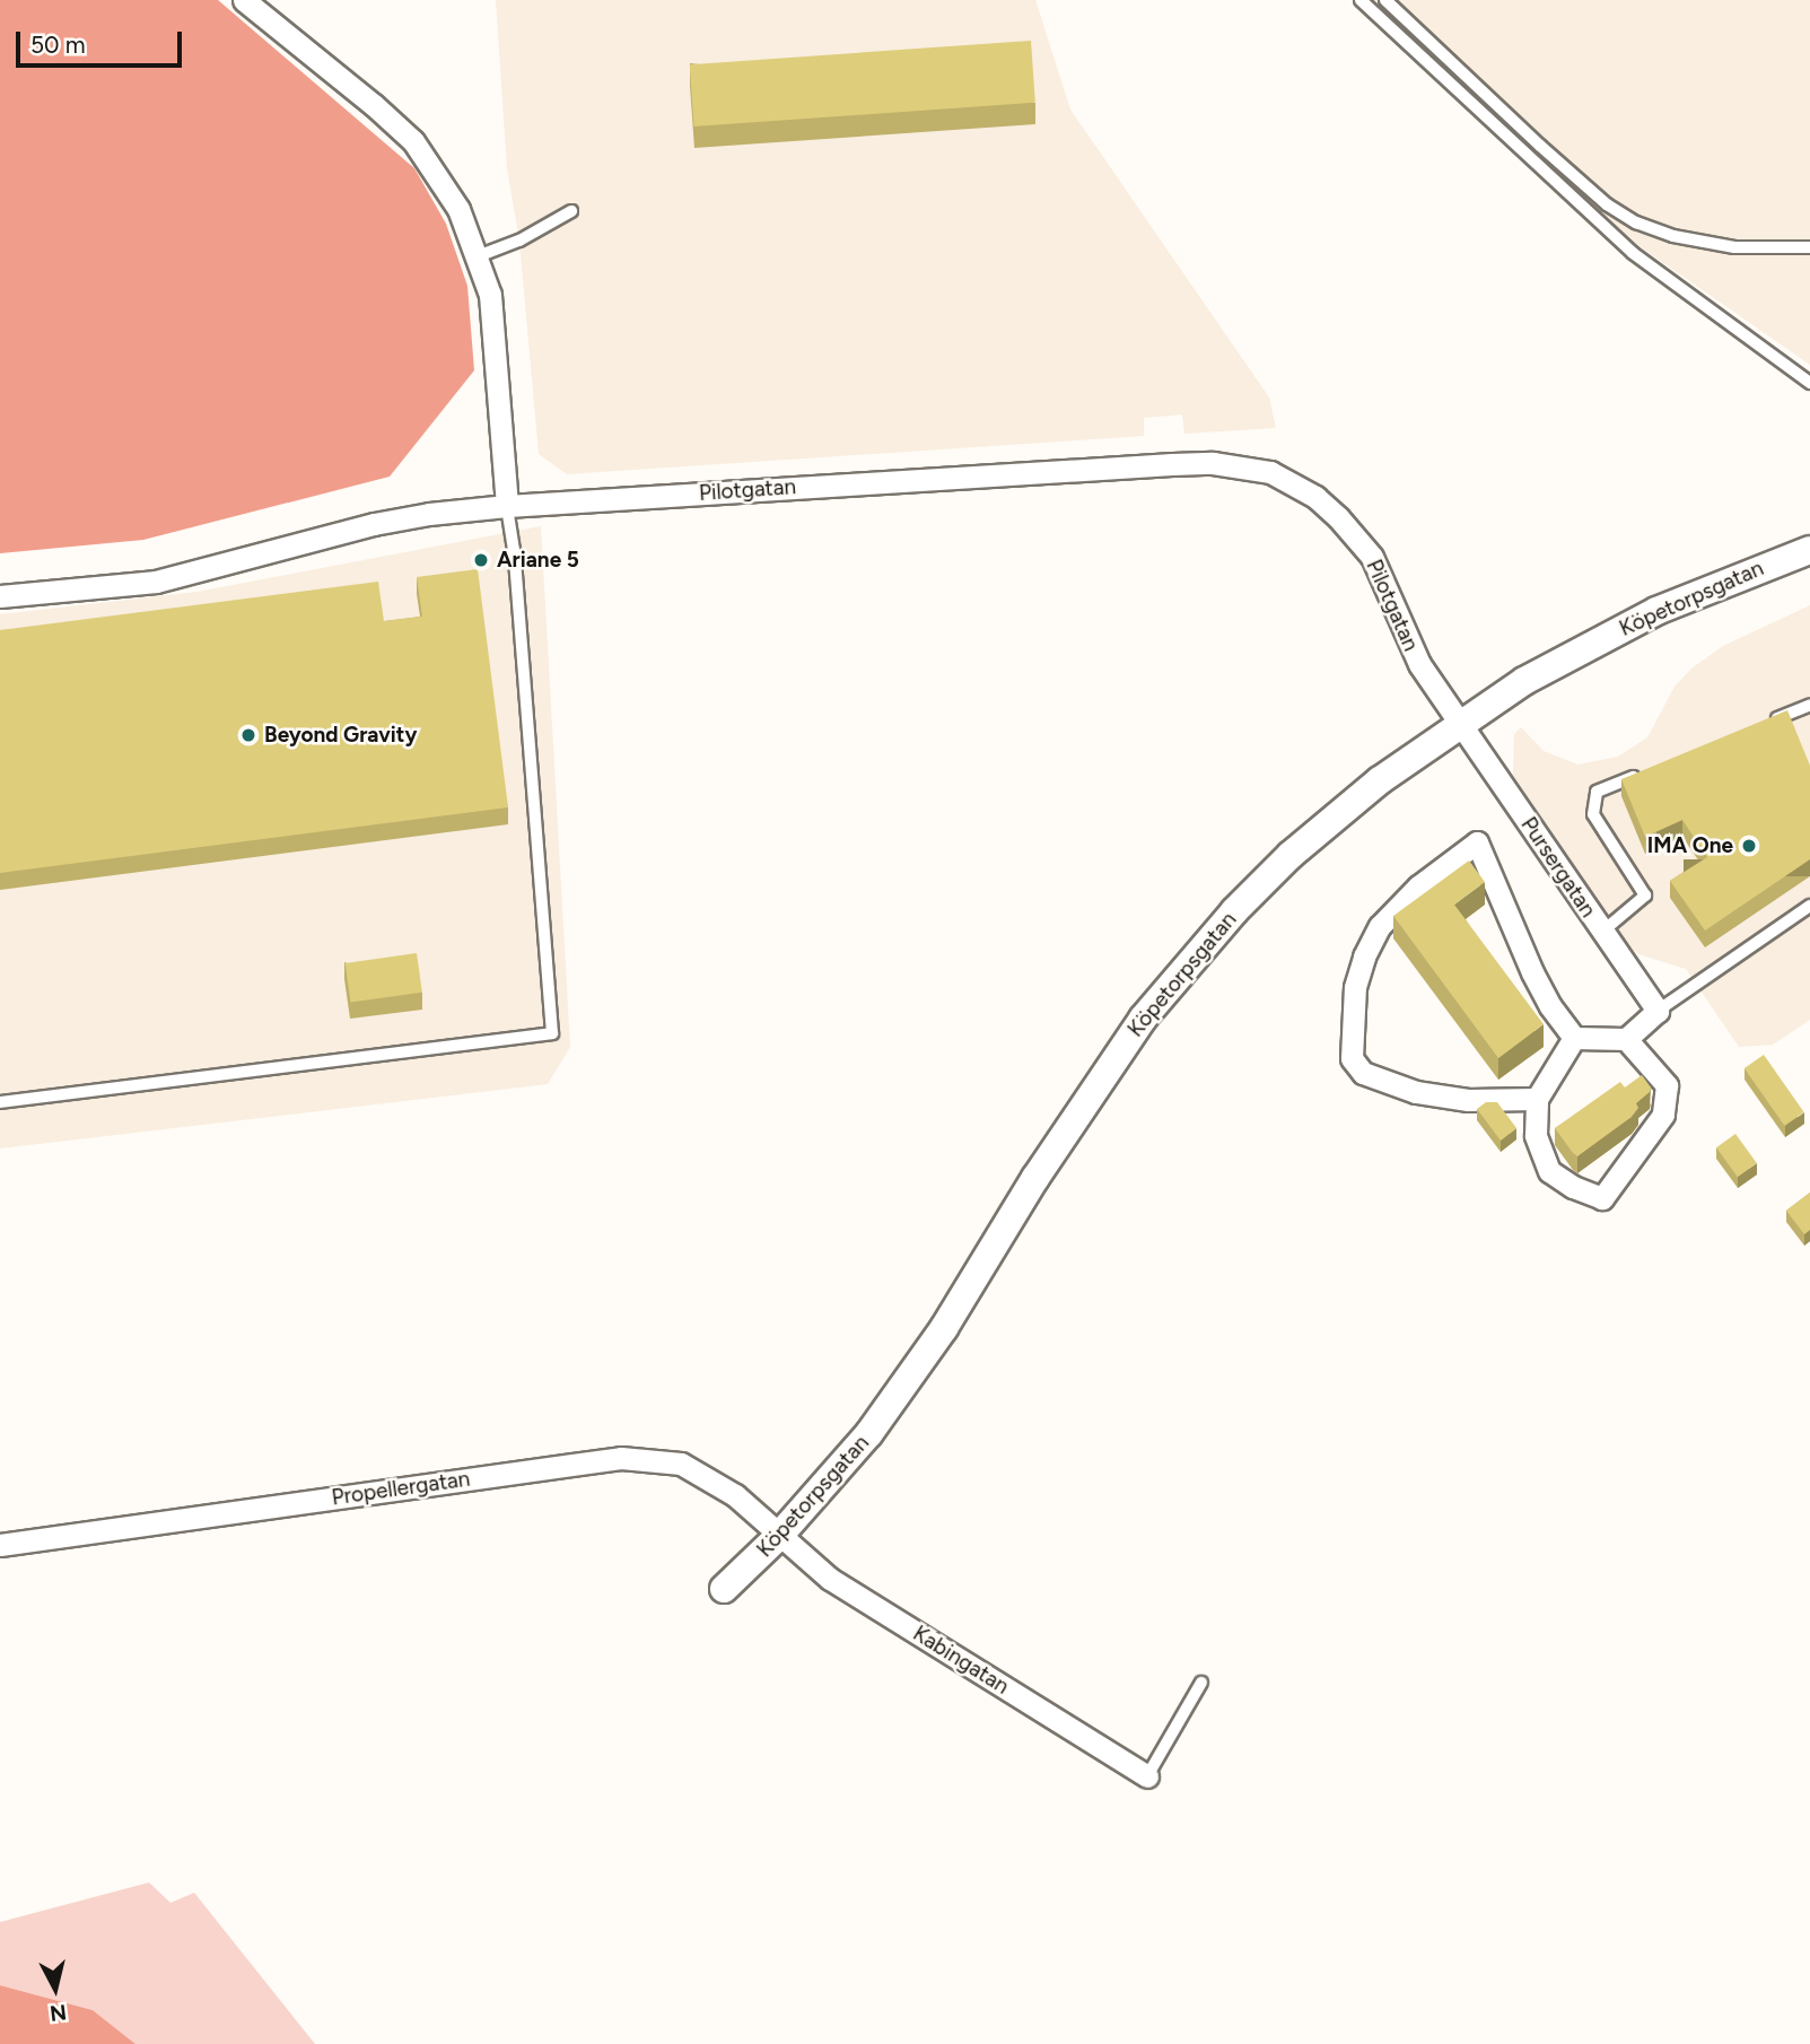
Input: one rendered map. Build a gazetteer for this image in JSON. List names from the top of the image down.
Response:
{
  "streets": {
    "street": [
      "Pilotgatan",
      "Köpetorpsgatan",
      "Pursergatan",
      "Propellergatan",
      "Kabingatan"
    ]
  },
  "crossings": [
    ["Pilotgatan", "Köpetorpsgatan"],
    ["Pilotgatan", "Pursergatan"],
    ["Köpetorpsgatan", "Pursergatan"],
    ["Köpetorpsgatan", "Propellergatan"],
    ["Köpetorpsgatan", "Kabingatan"],
    ["Propellergatan", "Kabingatan"]
  ],
  "places": ["Ariane 5", "Beyond Gravity", "IMA One"],
  "scale_bar": "50 m",
  "north": "bottom"
}
